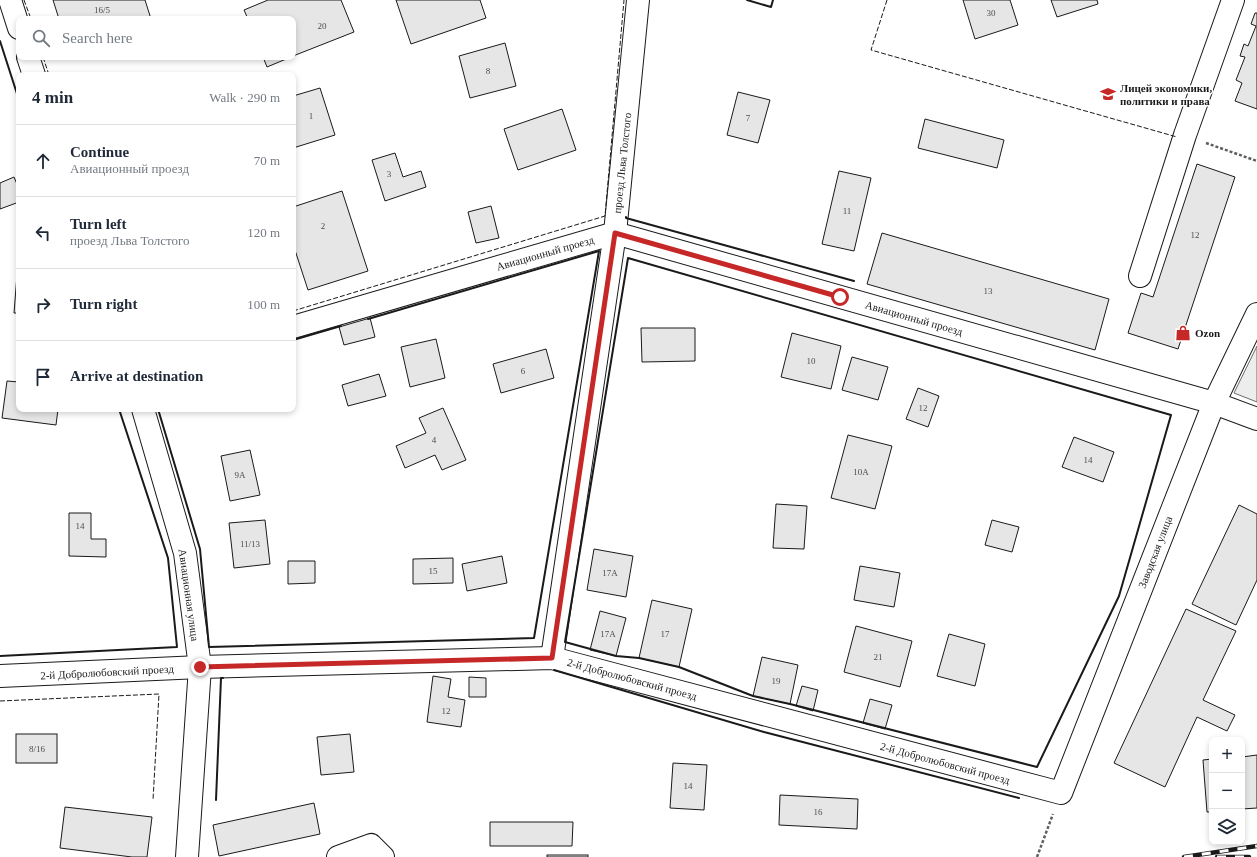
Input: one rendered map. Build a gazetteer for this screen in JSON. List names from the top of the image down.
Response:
{
  "streets": {
    "street": [
      "проезд Льва Толстого",
      "Авиационный проезд",
      "Заводская улица",
      "Авиационная улица",
      "2-й Добролюбовский проезд"
    ]
  },
  "crossings": [
    ["проезд Льва Толстого", "Авиационный проезд"],
    ["проезд Льва Толстого", "2-й Добролюбовский проезд"],
    ["Авиационный проезд", "Заводская улица"],
    ["Заводская улица", "2-й Добролюбовский проезд"],
    ["Авиационная улица", "2-й Добролюбовский проезд"]
  ],
  "places": {
    "school or university": ["Лицей экономики, политики и права"],
    "shop": ["Ozon"]
  },
  "house_numbers": [
    "16/5",
    "30",
    "20",
    "8",
    "1",
    "7",
    "3",
    "11",
    "2",
    "12",
    "13",
    "10",
    "6",
    "12",
    "4",
    "14",
    "10А",
    "9А",
    "14",
    "11/13",
    "15",
    "17А",
    "17А",
    "17",
    "21",
    "19",
    "12",
    "8/16",
    "14",
    "16"
  ],
  "page": {
    "search": "Search here",
    "heading": ["4 min", "Walk · 290 m"],
    "list": [
      ["Continue", "Авиационный проезд", "70 m"],
      ["Turn left", "проезд Льва Толстого", "120 m"],
      ["Turn right", "100 m"],
      "Arrive at destination"
    ],
    "map_buttons": ["+", "−"]
  }
}
